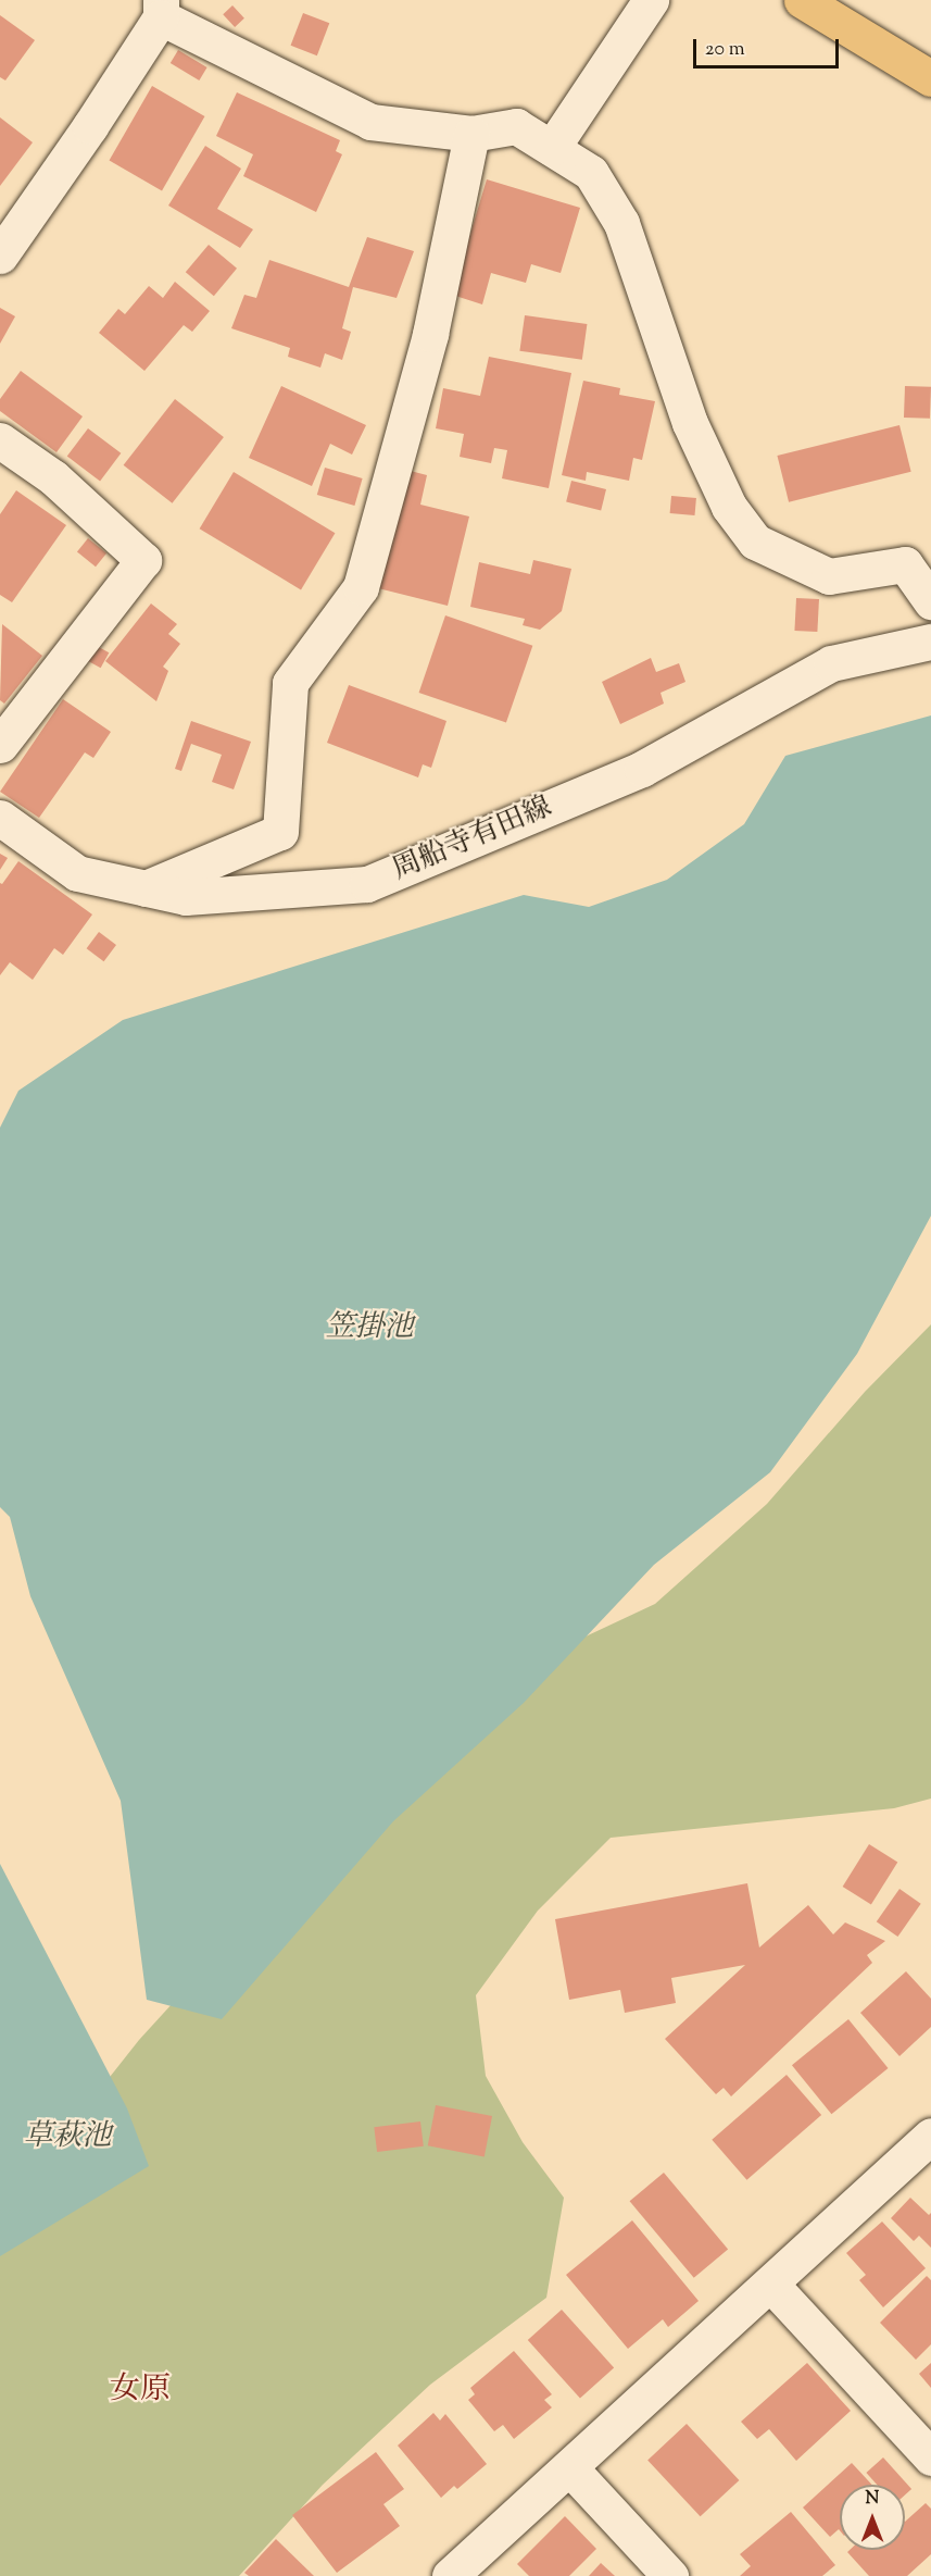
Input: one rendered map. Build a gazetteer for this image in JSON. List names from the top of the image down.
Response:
{
  "streets": {
    "street": ["周船寺有田線"]
  },
  "districts": ["女原"],
  "water": ["笠掛池", "草萩池"],
  "scale_bar": "20 m",
  "north": "top"
}
